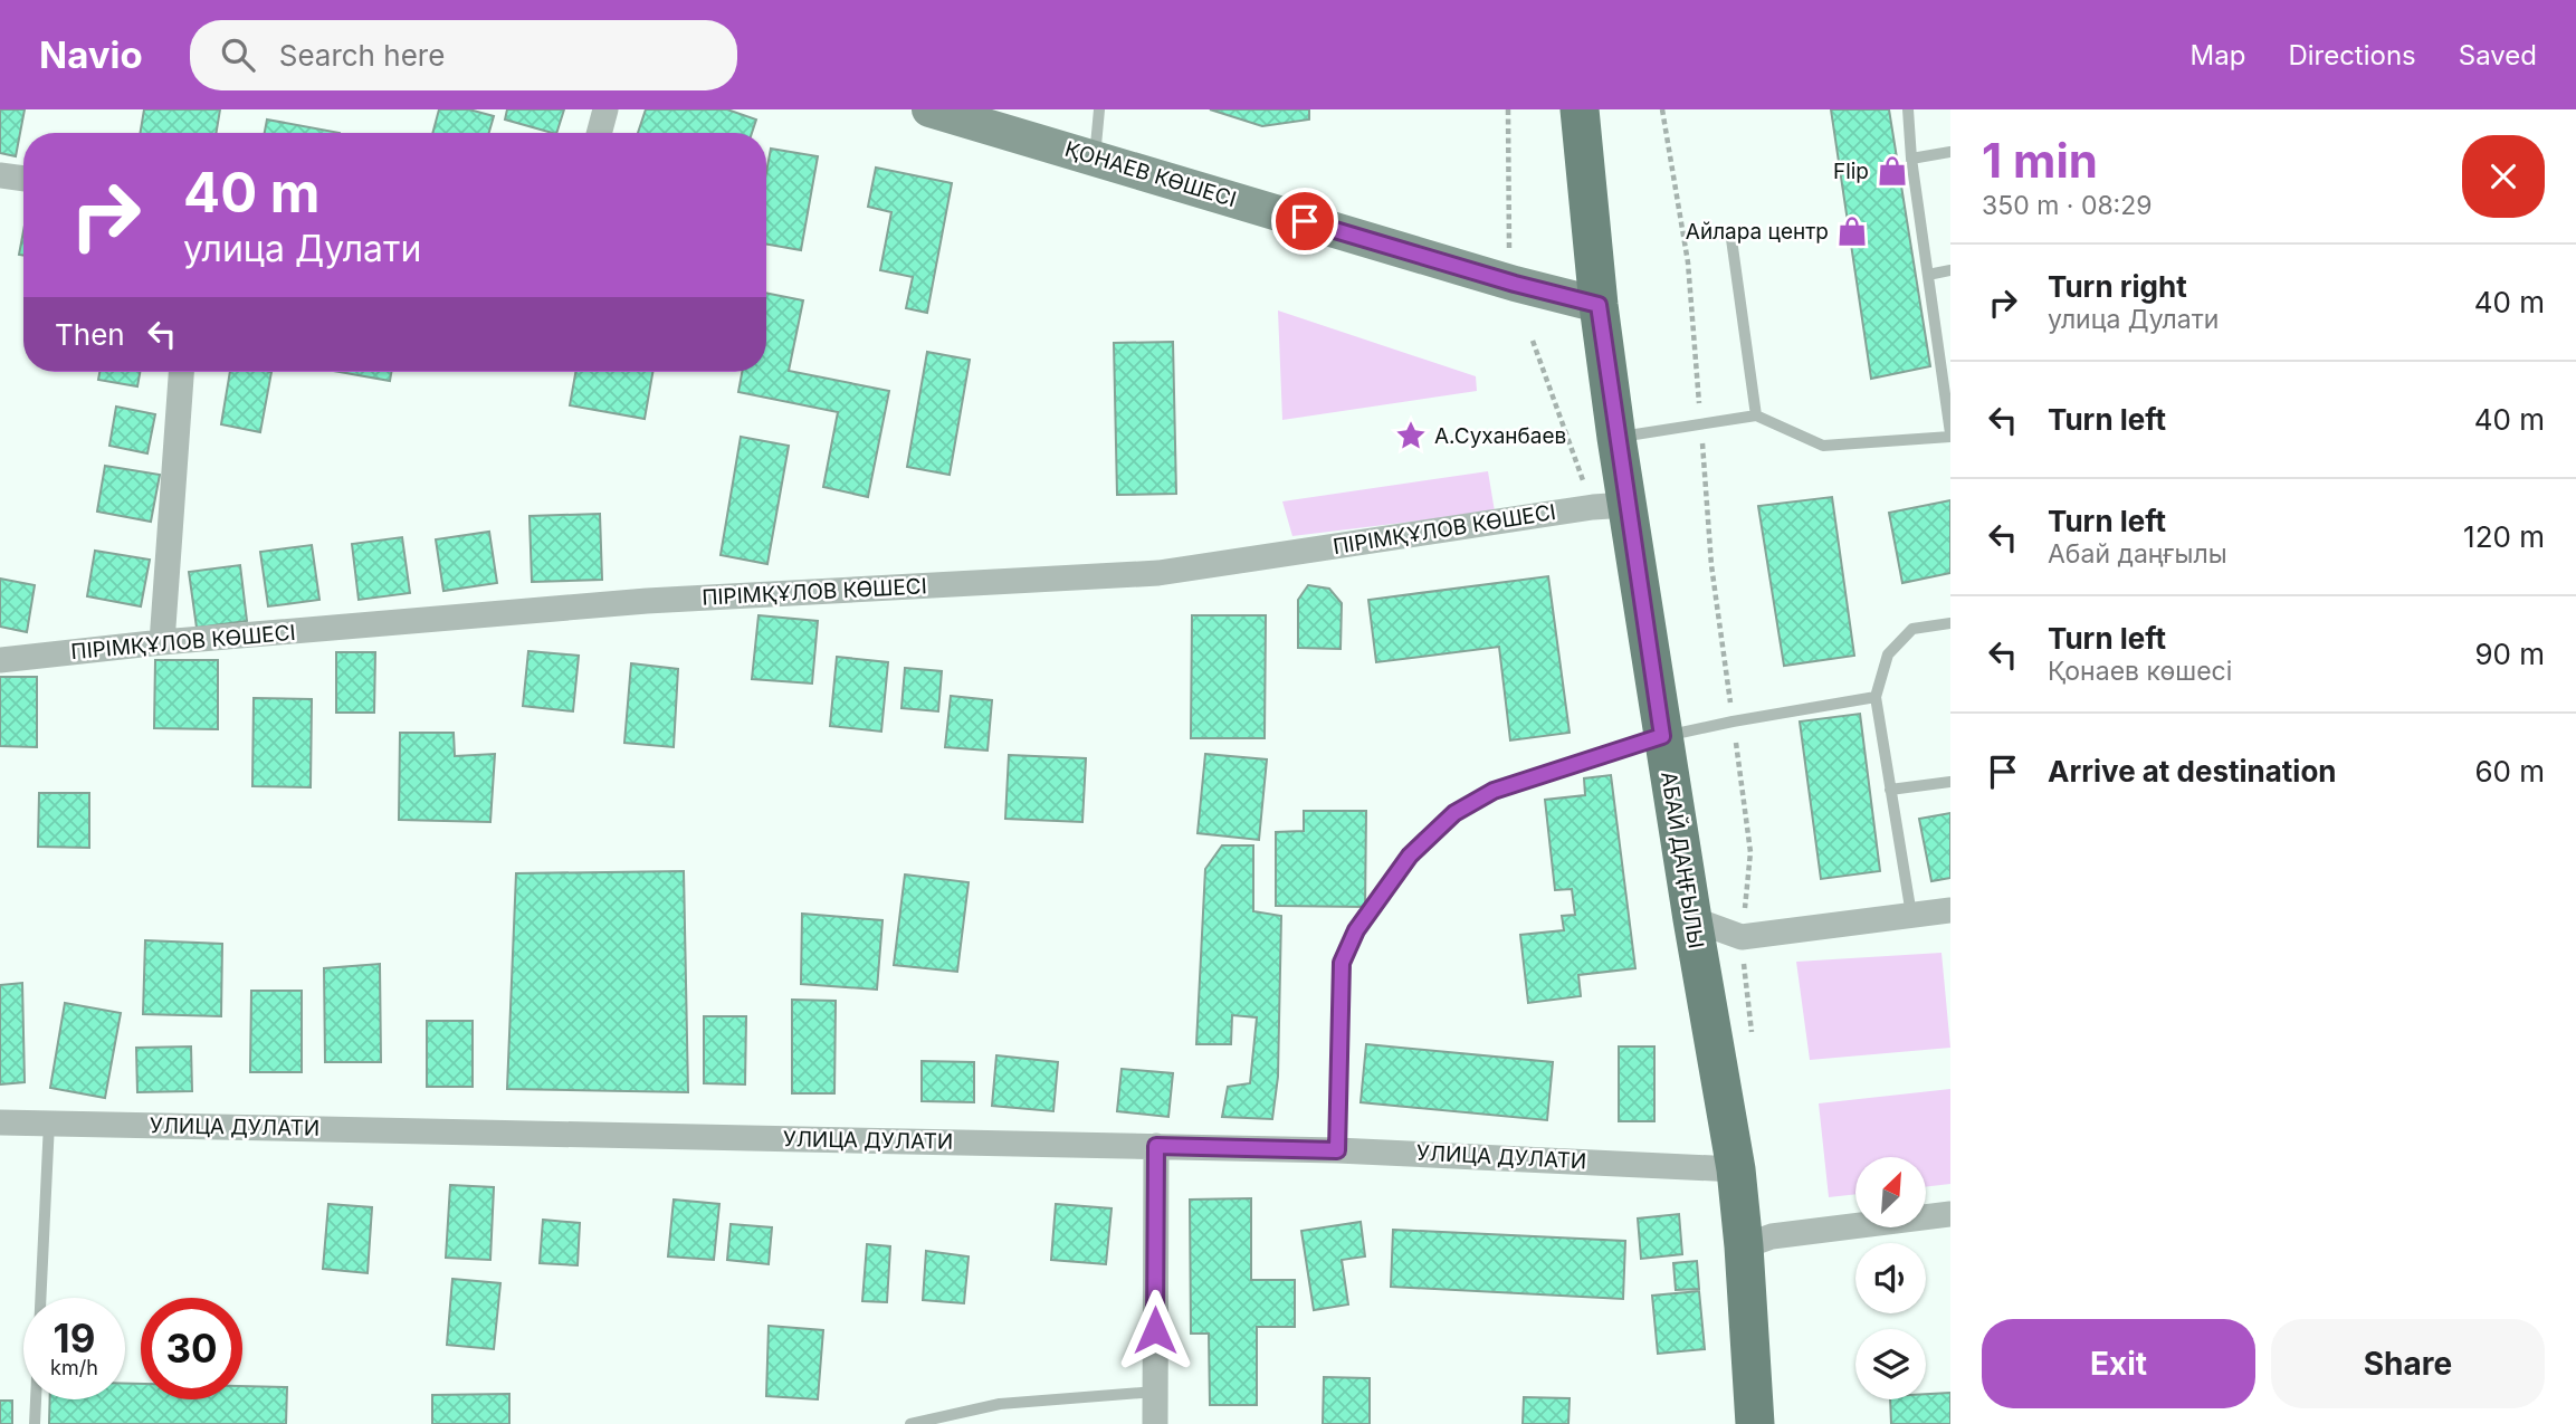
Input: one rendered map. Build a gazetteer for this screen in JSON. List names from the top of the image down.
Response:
{
  "streets": {
    "main road": ["ҚОНАЕВ КӨШЕСІ", "АБАЙ ДАҢҒЫЛЫ"],
    "street": ["ПІРІМҚҰЛОВ КӨШЕСІ", "УЛИЦА ДУЛАТИ"]
  },
  "crossings": [
    ["ҚОНАЕВ КӨШЕСІ", "АБАЙ ДАҢҒЫЛЫ"],
    ["ПІРІМҚҰЛОВ КӨШЕСІ", "АБАЙ ДАҢҒЫЛЫ"],
    ["АБАЙ ДАҢҒЫЛЫ", "УЛИЦА ДУЛАТИ"]
  ],
  "places": {
    "shop": ["Flip", "Айлара центр"],
    "place": ["А.Суханбаев"]
  },
  "north": "top right",
  "page": {
    "header": "Navio",
    "search": "Search here",
    "nav": ["Map", "Directions", "Saved"],
    "heading": ["1 min", "350 m · 08:29"],
    "turn": ["40 m", "улица Дулати"],
    "list": [
      {
        "name": "Turn right",
        "note": "улица Дулати",
        "value": "40 m"
      },
      {
        "name": "Turn left",
        "value": "40 m"
      },
      {
        "name": "Turn left",
        "note": "Абай даңғылы",
        "value": "120 m"
      },
      {
        "name": "Turn left",
        "note": "Қонаев көшесі",
        "value": "90 m"
      },
      {
        "name": "Arrive at destination",
        "value": "60 m"
      }
    ],
    "then": "Then",
    "speed": "19 km/h",
    "limit": "30",
    "buttons": ["Exit", "Share"]
  }
}
